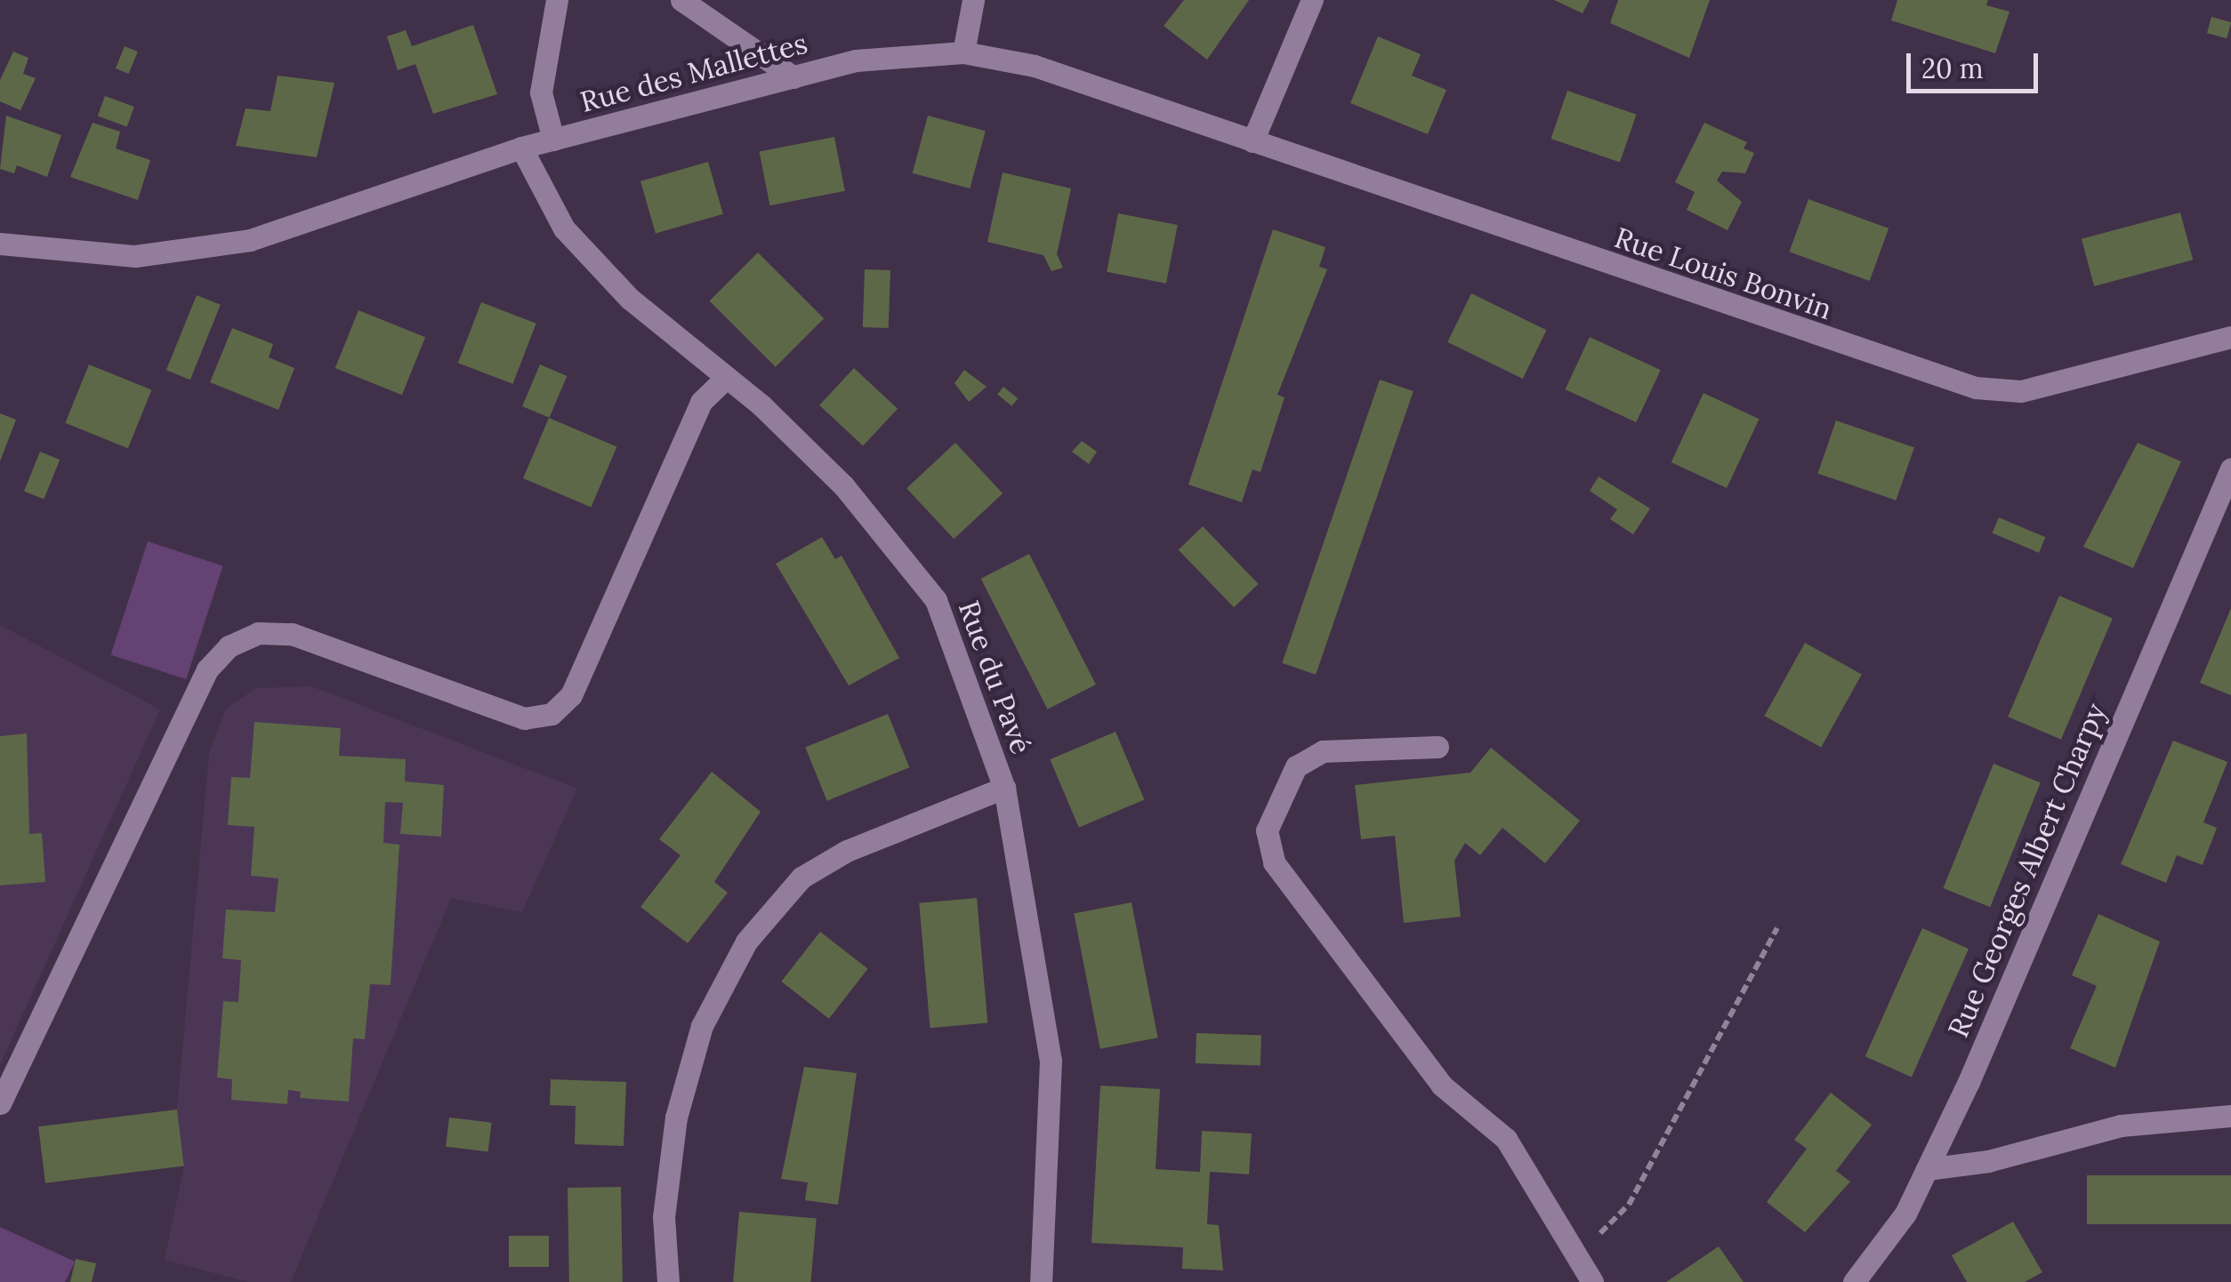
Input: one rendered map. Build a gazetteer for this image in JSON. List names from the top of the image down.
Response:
{
  "streets": {
    "street": [
      "Rue des Mallettes",
      "Rue Louis Bonvin",
      "Rue du Pavé",
      "Rue Georges Albert Charpy"
    ]
  },
  "crossings": [
    ["Rue des Mallettes", "Rue Louis Bonvin"],
    ["Rue des Mallettes", "Rue du Pavé"]
  ],
  "scale_bar": "20 m"
}
